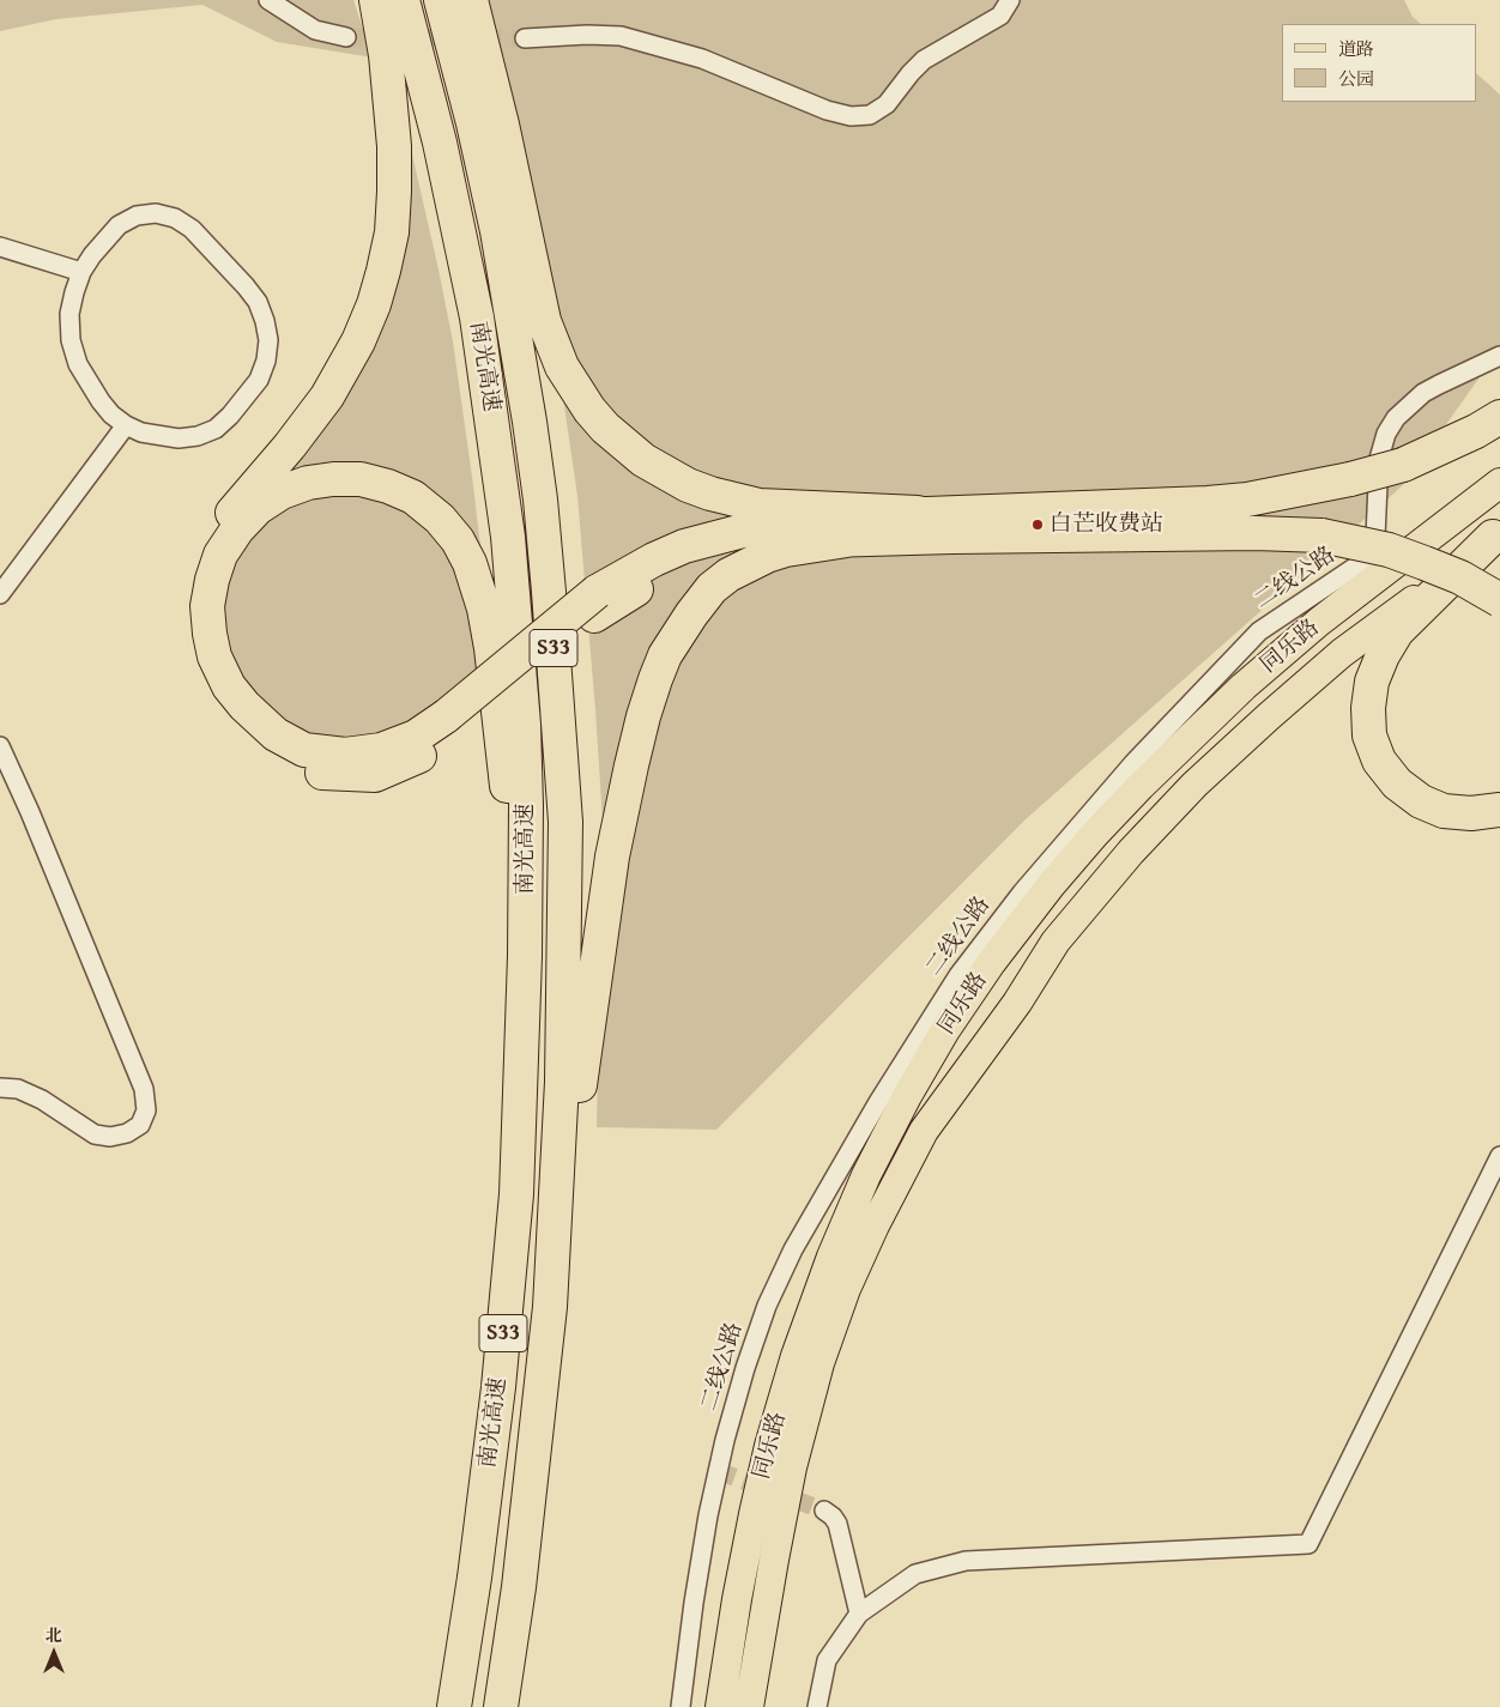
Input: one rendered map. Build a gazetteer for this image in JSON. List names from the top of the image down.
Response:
{
  "streets": {
    "highway": ["南光高速", "S33"],
    "main road": ["同乐路"],
    "street": ["二线公路"]
  },
  "places": ["白芒收费站"],
  "legend": ["道路", "公园"],
  "north": "top"
}
